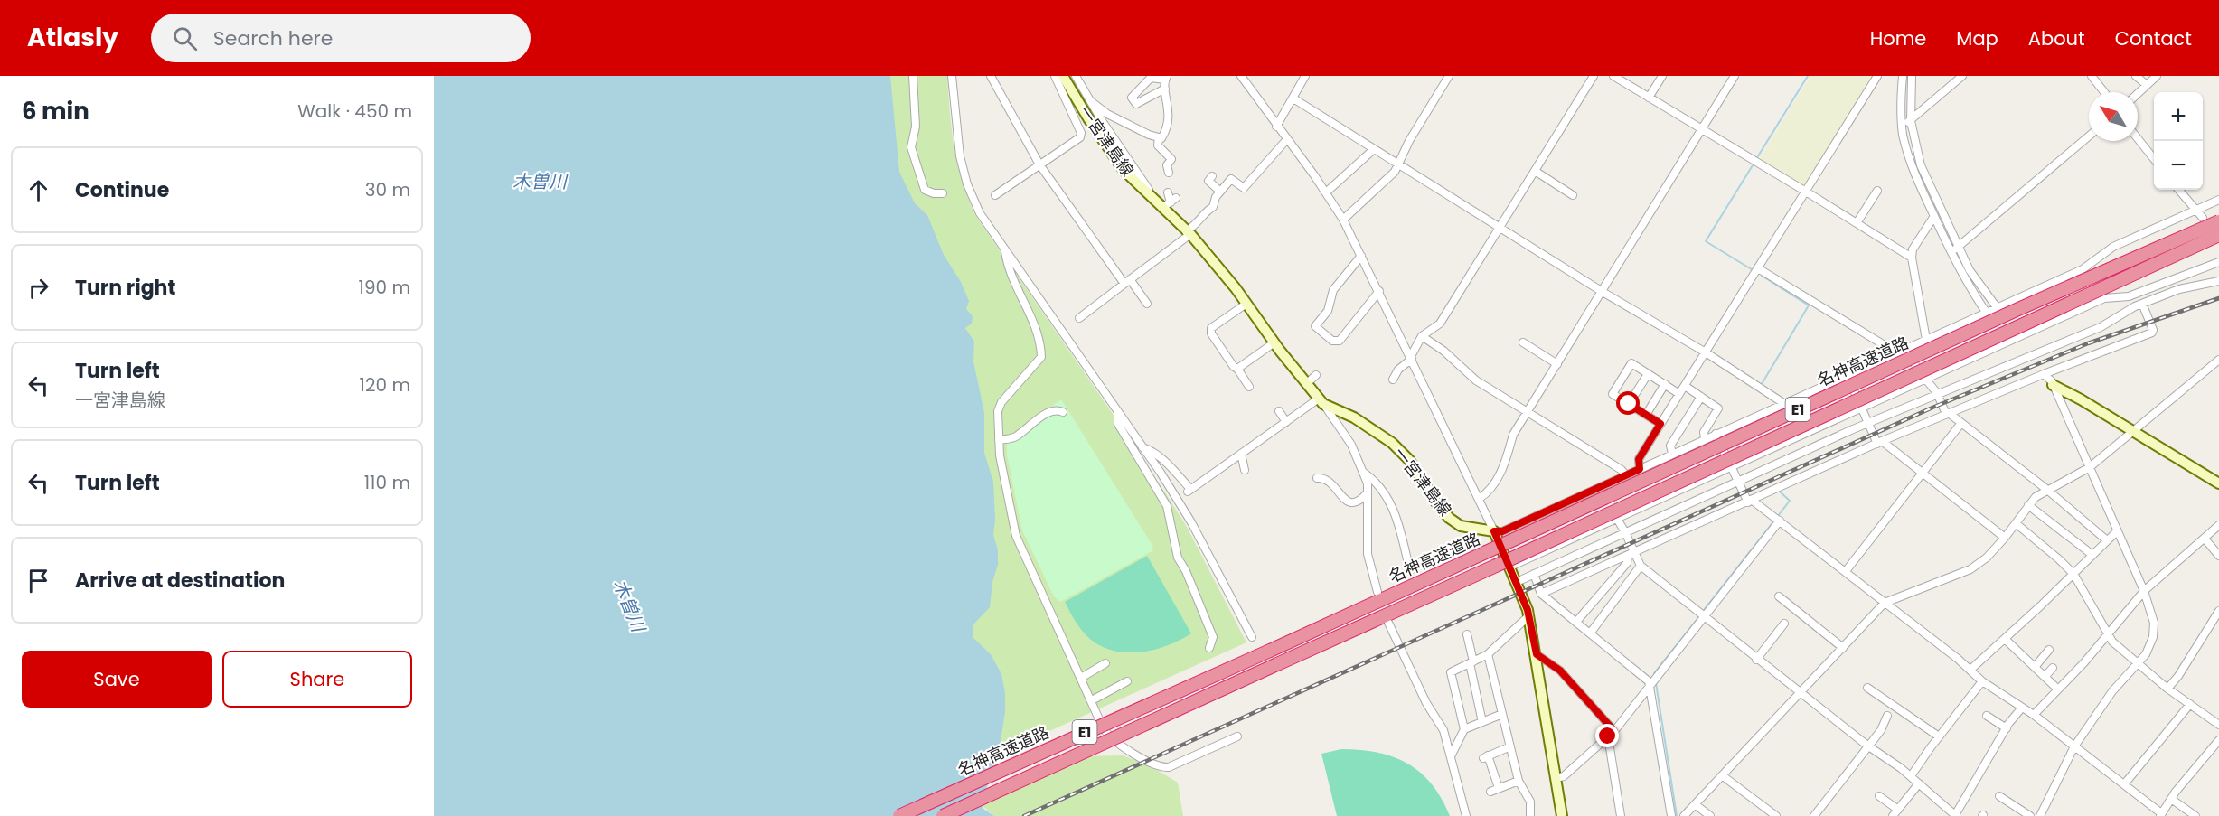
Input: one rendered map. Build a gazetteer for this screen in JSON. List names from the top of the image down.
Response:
{
  "streets": {
    "highway": ["名神高速道路", "E1"],
    "main road": ["一宮津島線"]
  },
  "water": ["木曽川"],
  "north": "top left",
  "page": {
    "header": "Atlasly",
    "search": "Search here",
    "nav": [
      "Home",
      "Map",
      "About",
      "Contact"
    ],
    "heading": ["6 min", "Walk · 450 m"],
    "map_buttons": ["+", "−"],
    "list": [
      ["Continue", "30 m"],
      ["Turn right", "190 m"],
      ["Turn left", "一宮津島線", "120 m"],
      ["Turn left", "110 m"],
      "Arrive at destination"
    ],
    "buttons": ["Save", "Share"]
  }
}
